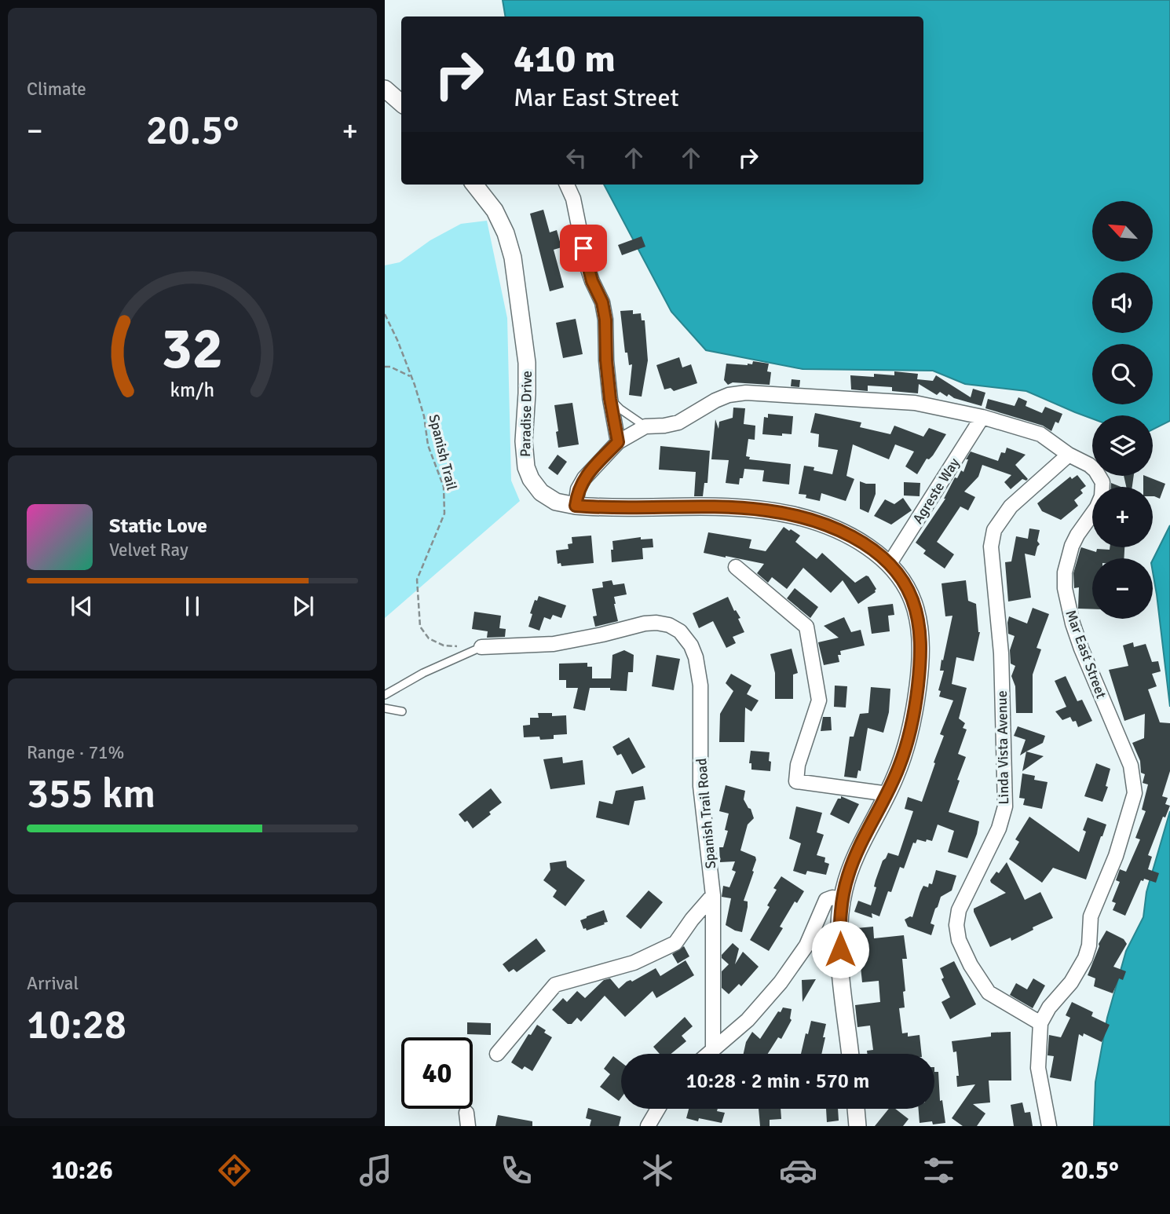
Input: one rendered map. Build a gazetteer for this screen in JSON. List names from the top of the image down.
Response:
{
  "streets": {
    "street": [
      "Paradise Drive",
      "Agreste Way",
      "Mar East Street",
      "Linda Vista Avenue",
      "Spanish Trail Road"
    ],
    "path": ["Spanish Trail"]
  },
  "crossings": [
    ["Paradise Drive", "Agreste Way"],
    ["Paradise Drive", "Mar East Street"],
    ["Spanish Trail", "Spanish Trail Road"],
    ["Agreste Way", "Mar East Street"],
    ["Mar East Street", "Linda Vista Avenue"]
  ],
  "north": "top left",
  "page": {
    "tile": [
      "Climate",
      ["Range · 71%", "355 km"],
      ["Arrival", "10:28"]
    ],
    "turn": ["410 m", "Mar East Street"],
    "heat": ["−", "20.5°", "+"],
    "map_buttons": ["+", "−"],
    "song": ["Static Love", "Velvet Ray"],
    "limit": "40",
    "trip": "10:28 · 2 min · 570 m",
    "tabs": ["10:26", "20.5°"],
    "gauge": ["32", "km/h"]
  }
}
